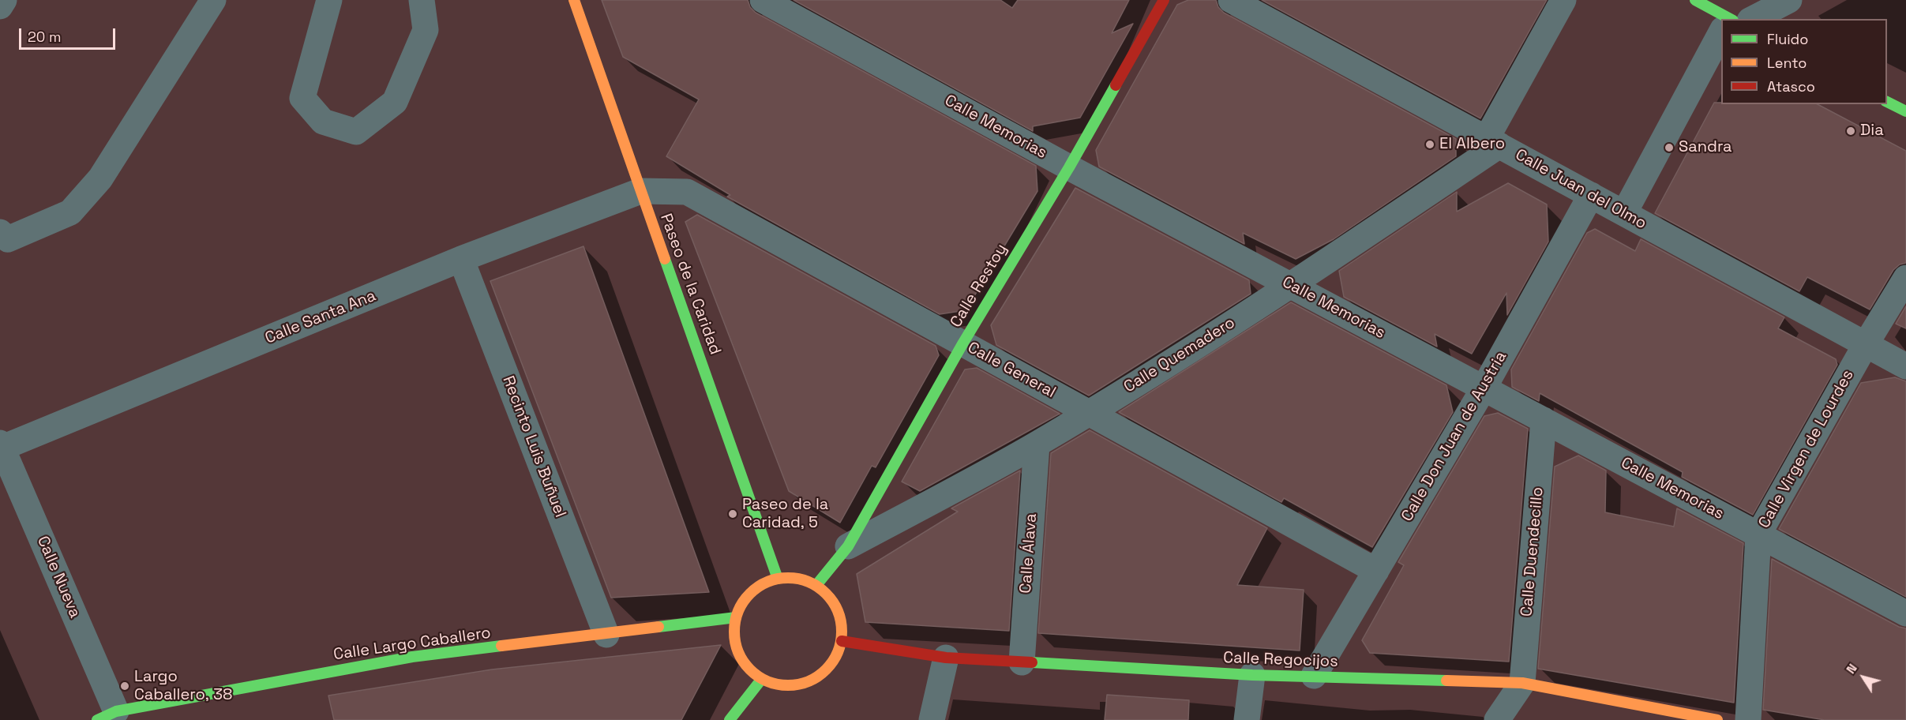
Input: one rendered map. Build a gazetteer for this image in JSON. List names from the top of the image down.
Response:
{
  "streets": {
    "street": [
      "Calle Memorias",
      "Calle Juan del Olmo",
      "Paseo de la Caridad",
      "Calle Restoy",
      "Calle Santa Ana",
      "Calle Quemadero",
      "Calle General",
      "Calle Don Juan de Austria",
      "Recinto Luis Buñuel",
      "Calle Virgen de Lourdes",
      "Calle Duendecillo",
      "Calle Álava",
      "Calle Nueva",
      "Calle Largo Caballero",
      "Calle Regocijos"
    ]
  },
  "crossings": [
    ["Calle Memorias", "Calle Restoy"],
    ["Calle Memorias", "Calle Quemadero"],
    ["Calle Memorias", "Calle Don Juan de Austria"],
    ["Calle Memorias", "Calle Virgen de Lourdes"],
    ["Calle Memorias", "Calle Duendecillo"],
    ["Calle Juan del Olmo", "Calle Quemadero"],
    ["Calle Juan del Olmo", "Calle Don Juan de Austria"],
    ["Calle Juan del Olmo", "Calle Virgen de Lourdes"],
    ["Paseo de la Caridad", "Calle Restoy"],
    ["Paseo de la Caridad", "Calle Santa Ana"],
    ["Paseo de la Caridad", "Calle General"],
    ["Paseo de la Caridad", "Calle Largo Caballero"],
    ["Paseo de la Caridad", "Calle Regocijos"],
    ["Calle Restoy", "Calle Quemadero"],
    ["Calle Restoy", "Calle General"],
    ["Calle Restoy", "Calle Largo Caballero"],
    ["Calle Restoy", "Calle Regocijos"],
    ["Calle Santa Ana", "Calle General"],
    ["Calle Santa Ana", "Recinto Luis Buñuel"],
    ["Calle Santa Ana", "Calle Nueva"],
    ["Calle Quemadero", "Calle General"],
    ["Calle Quemadero", "Calle Álava"],
    ["Calle General", "Calle Don Juan de Austria"],
    ["Calle Don Juan de Austria", "Calle Regocijos"],
    ["Recinto Luis Buñuel", "Calle Largo Caballero"],
    ["Calle Duendecillo", "Calle Regocijos"],
    ["Calle Álava", "Calle Regocijos"],
    ["Calle Nueva", "Calle Largo Caballero"],
    ["Calle Largo Caballero", "Calle Regocijos"]
  ],
  "places": [
    "Dia",
    "El Albero",
    "Sandra",
    "Paseo de la Caridad, 5",
    "Largo Caballero, 38"
  ],
  "legend": ["Fluido", "Lento", "Atasco"],
  "scale_bar": "20 m",
  "north": "top left"
}
